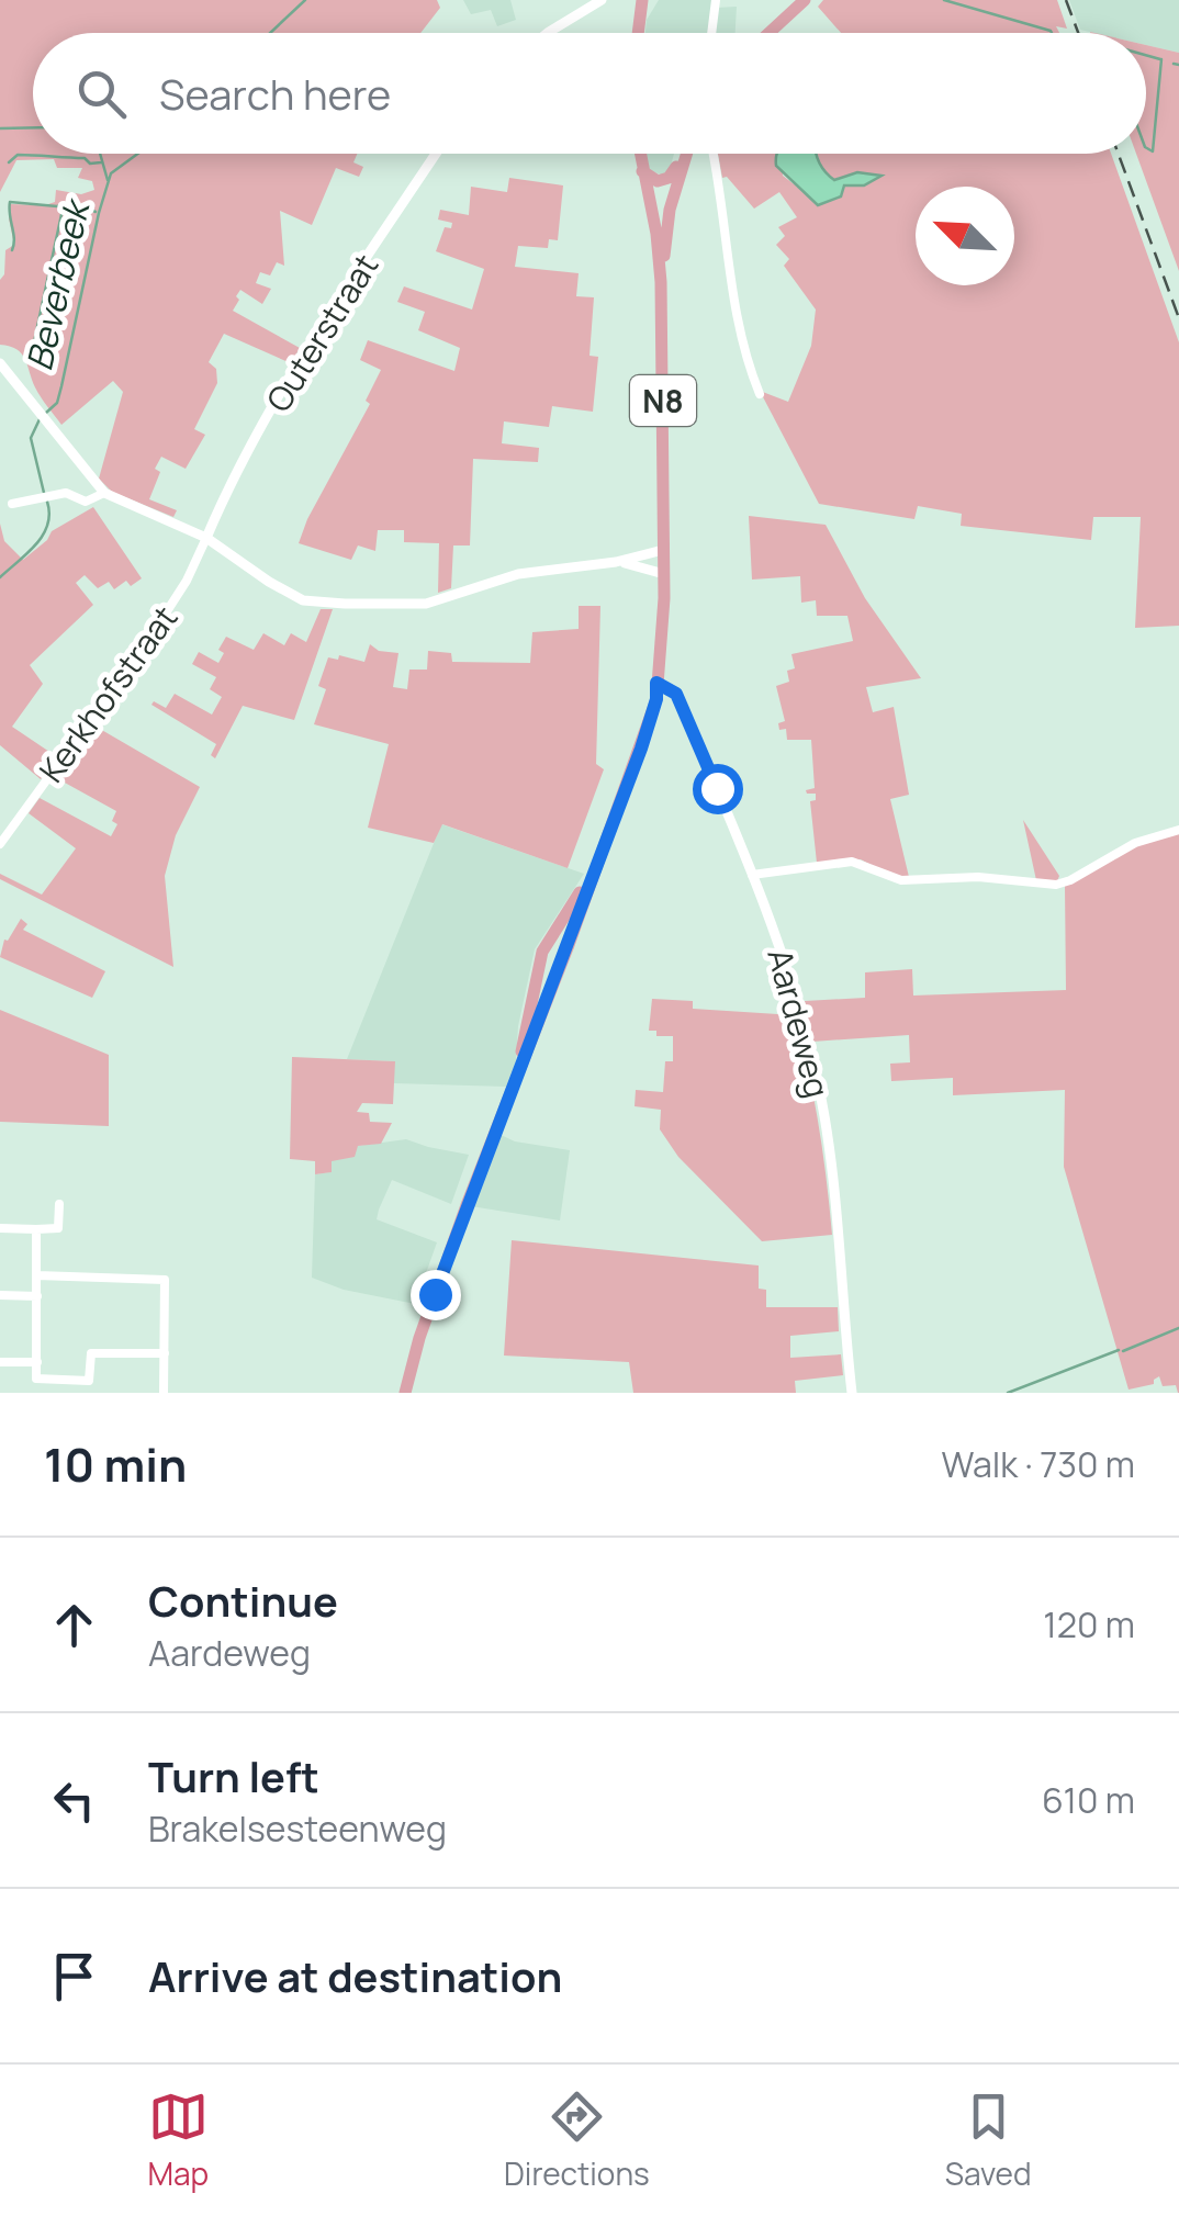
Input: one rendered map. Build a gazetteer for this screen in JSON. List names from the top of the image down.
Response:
{
  "streets": {
    "main road": ["N8"],
    "street": ["Outerstraat", "Kerkhofstraat", "Aardeweg"]
  },
  "crossings": [
    ["Outerstraat", "Kerkhofstraat"],
    ["N8", "Aardeweg"]
  ],
  "water": ["Beverbeek"],
  "north": "top left",
  "page": {
    "search": "Search here",
    "heading": ["10 min", "Walk · 730 m"],
    "list": [
      ["Continue", "Aardeweg", "120 m"],
      ["Turn left", "Brakelsesteenweg", "610 m"],
      "Arrive at destination"
    ],
    "nav": ["Map", "Directions", "Saved"]
  }
}
